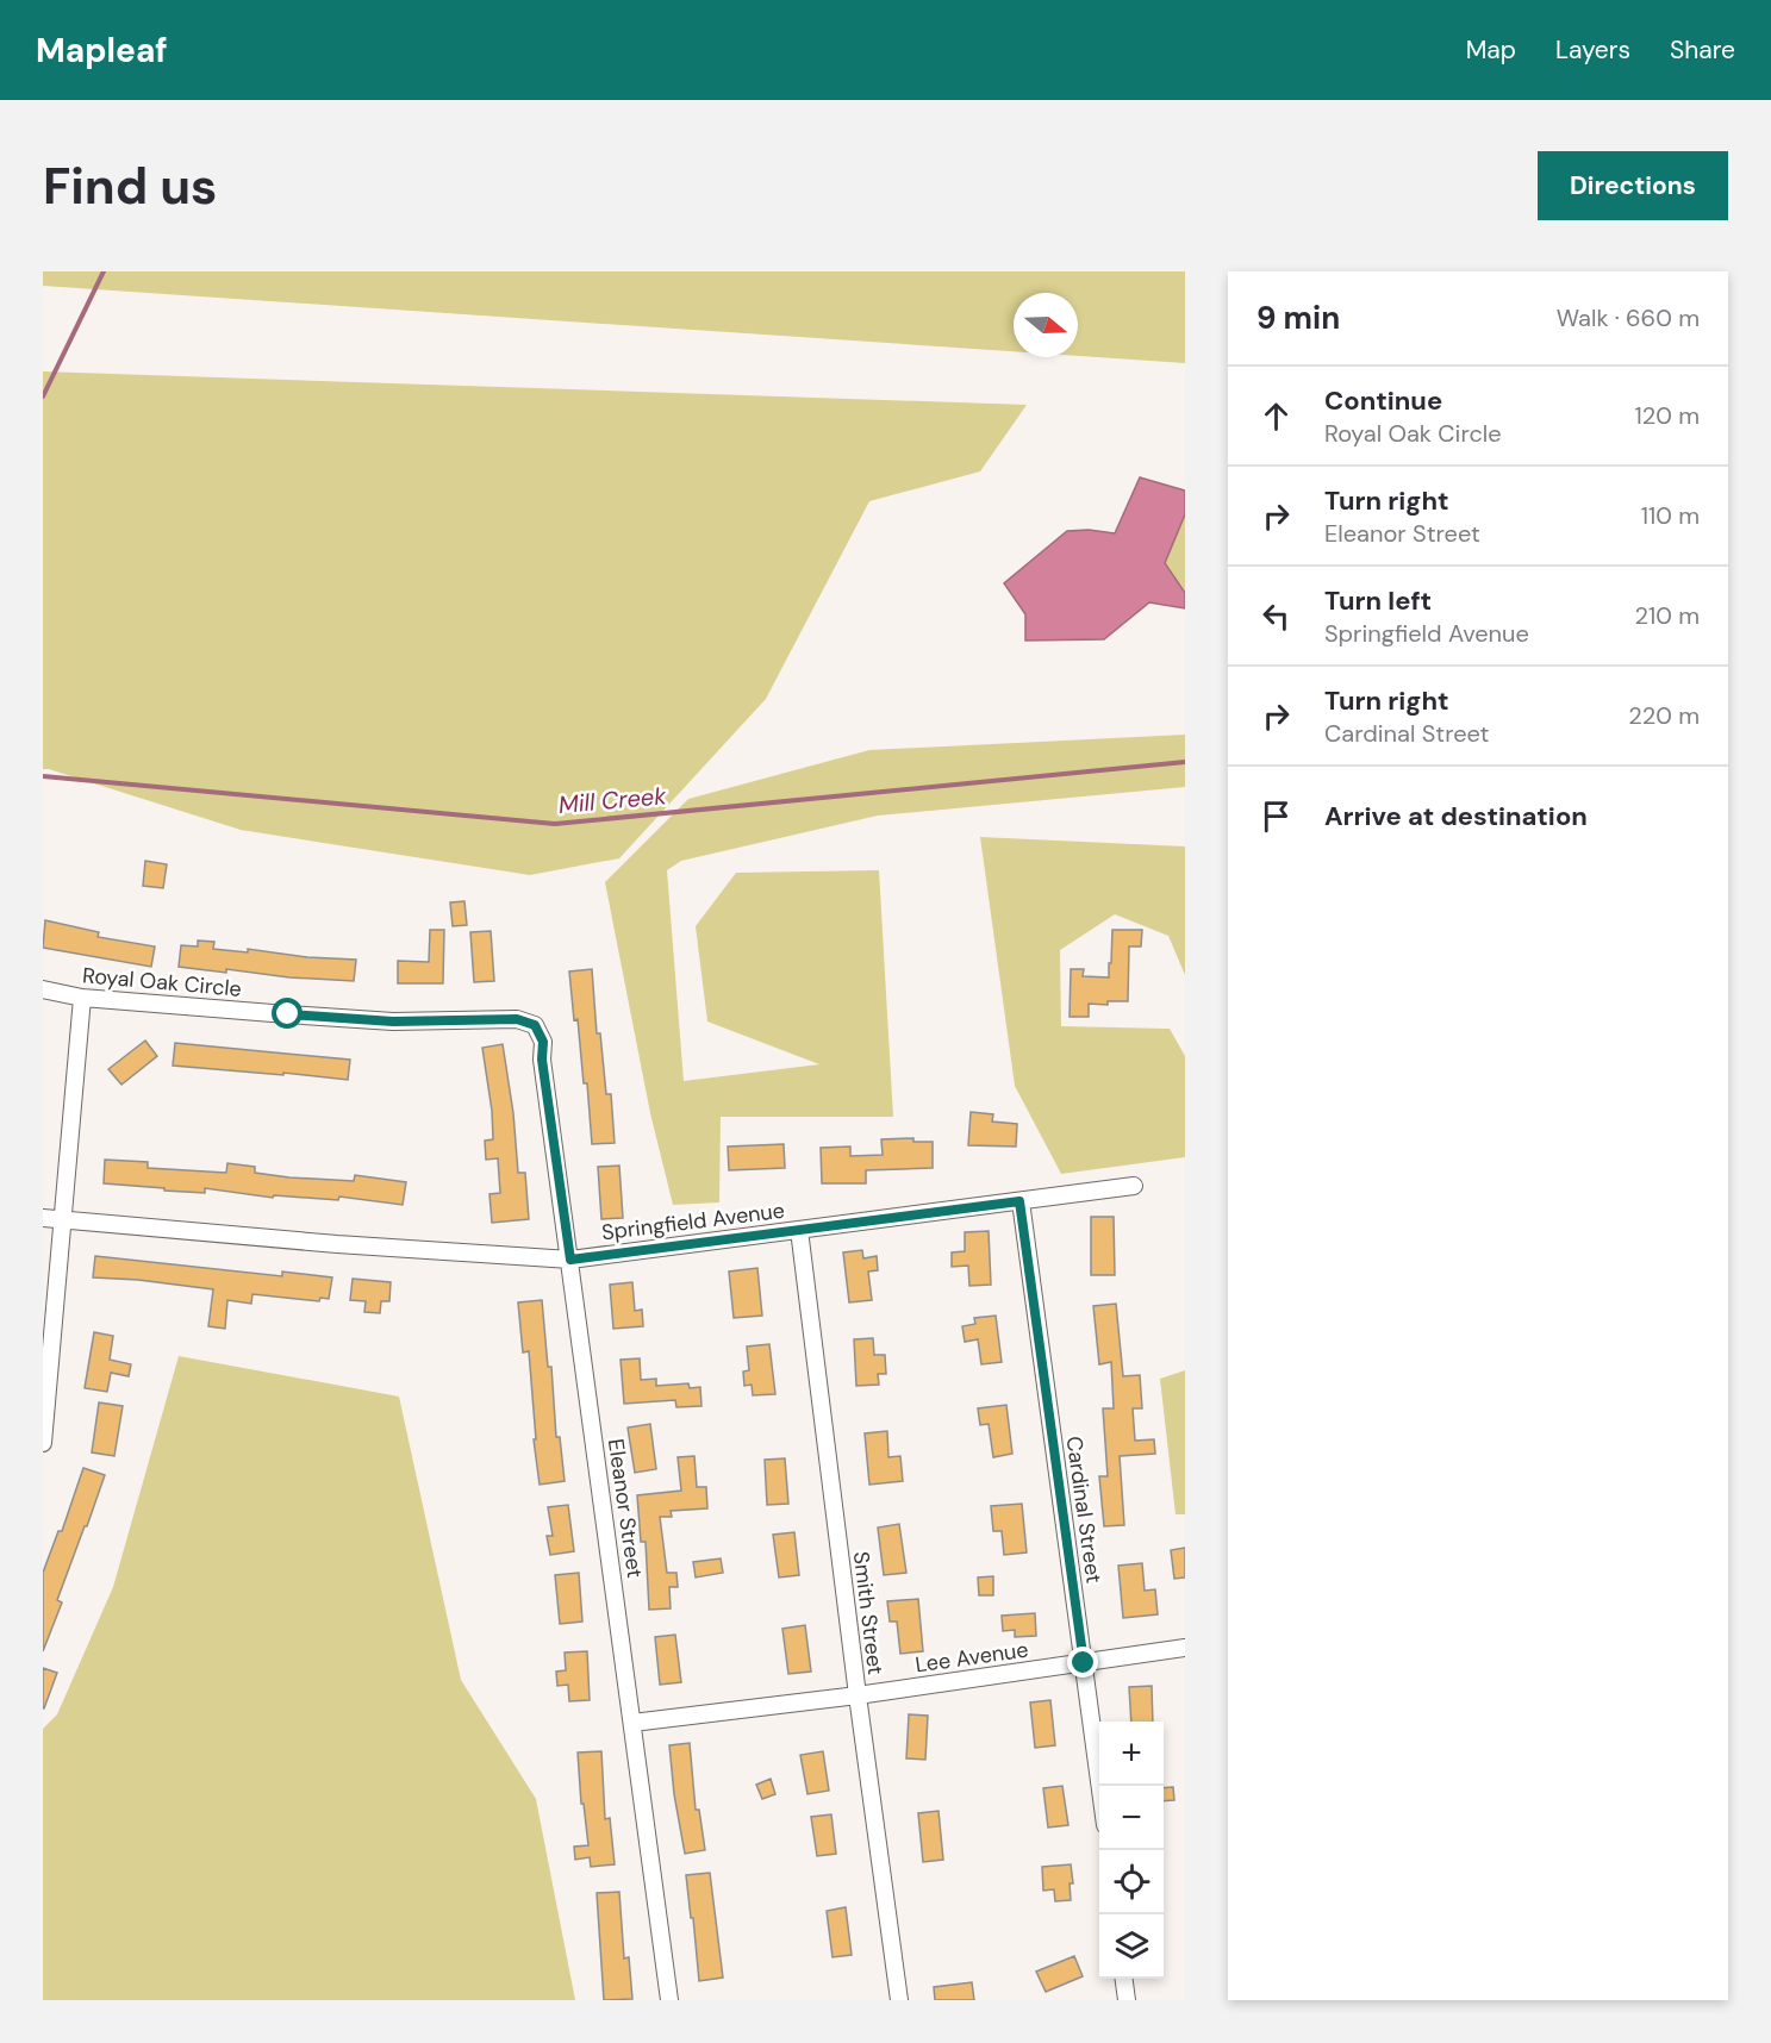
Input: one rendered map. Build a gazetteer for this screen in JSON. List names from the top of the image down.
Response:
{
  "streets": {
    "street": [
      "Royal Oak Circle",
      "Springfield Avenue",
      "Eleanor Street",
      "Cardinal Street",
      "Smith Street",
      "Lee Avenue"
    ]
  },
  "crossings": [
    ["Royal Oak Circle", "Eleanor Street"],
    ["Springfield Avenue", "Eleanor Street"],
    ["Springfield Avenue", "Cardinal Street"],
    ["Springfield Avenue", "Smith Street"],
    ["Eleanor Street", "Lee Avenue"],
    ["Cardinal Street", "Lee Avenue"],
    ["Smith Street", "Lee Avenue"]
  ],
  "water": ["Mill Creek"],
  "north": "right",
  "page": {
    "header": "Mapleaf",
    "nav": ["Map", "Layers", "Share"],
    "buttons": "Directions",
    "title": "Find us",
    "heading": ["9 min", "Walk · 660 m"],
    "list": [
      ["Continue", "Royal Oak Circle", "120 m"],
      ["Turn right", "Eleanor Street", "110 m"],
      ["Turn left", "Springfield Avenue", "210 m"],
      ["Turn right", "Cardinal Street", "220 m"],
      "Arrive at destination"
    ],
    "map_buttons": ["+", "−"]
  }
}
